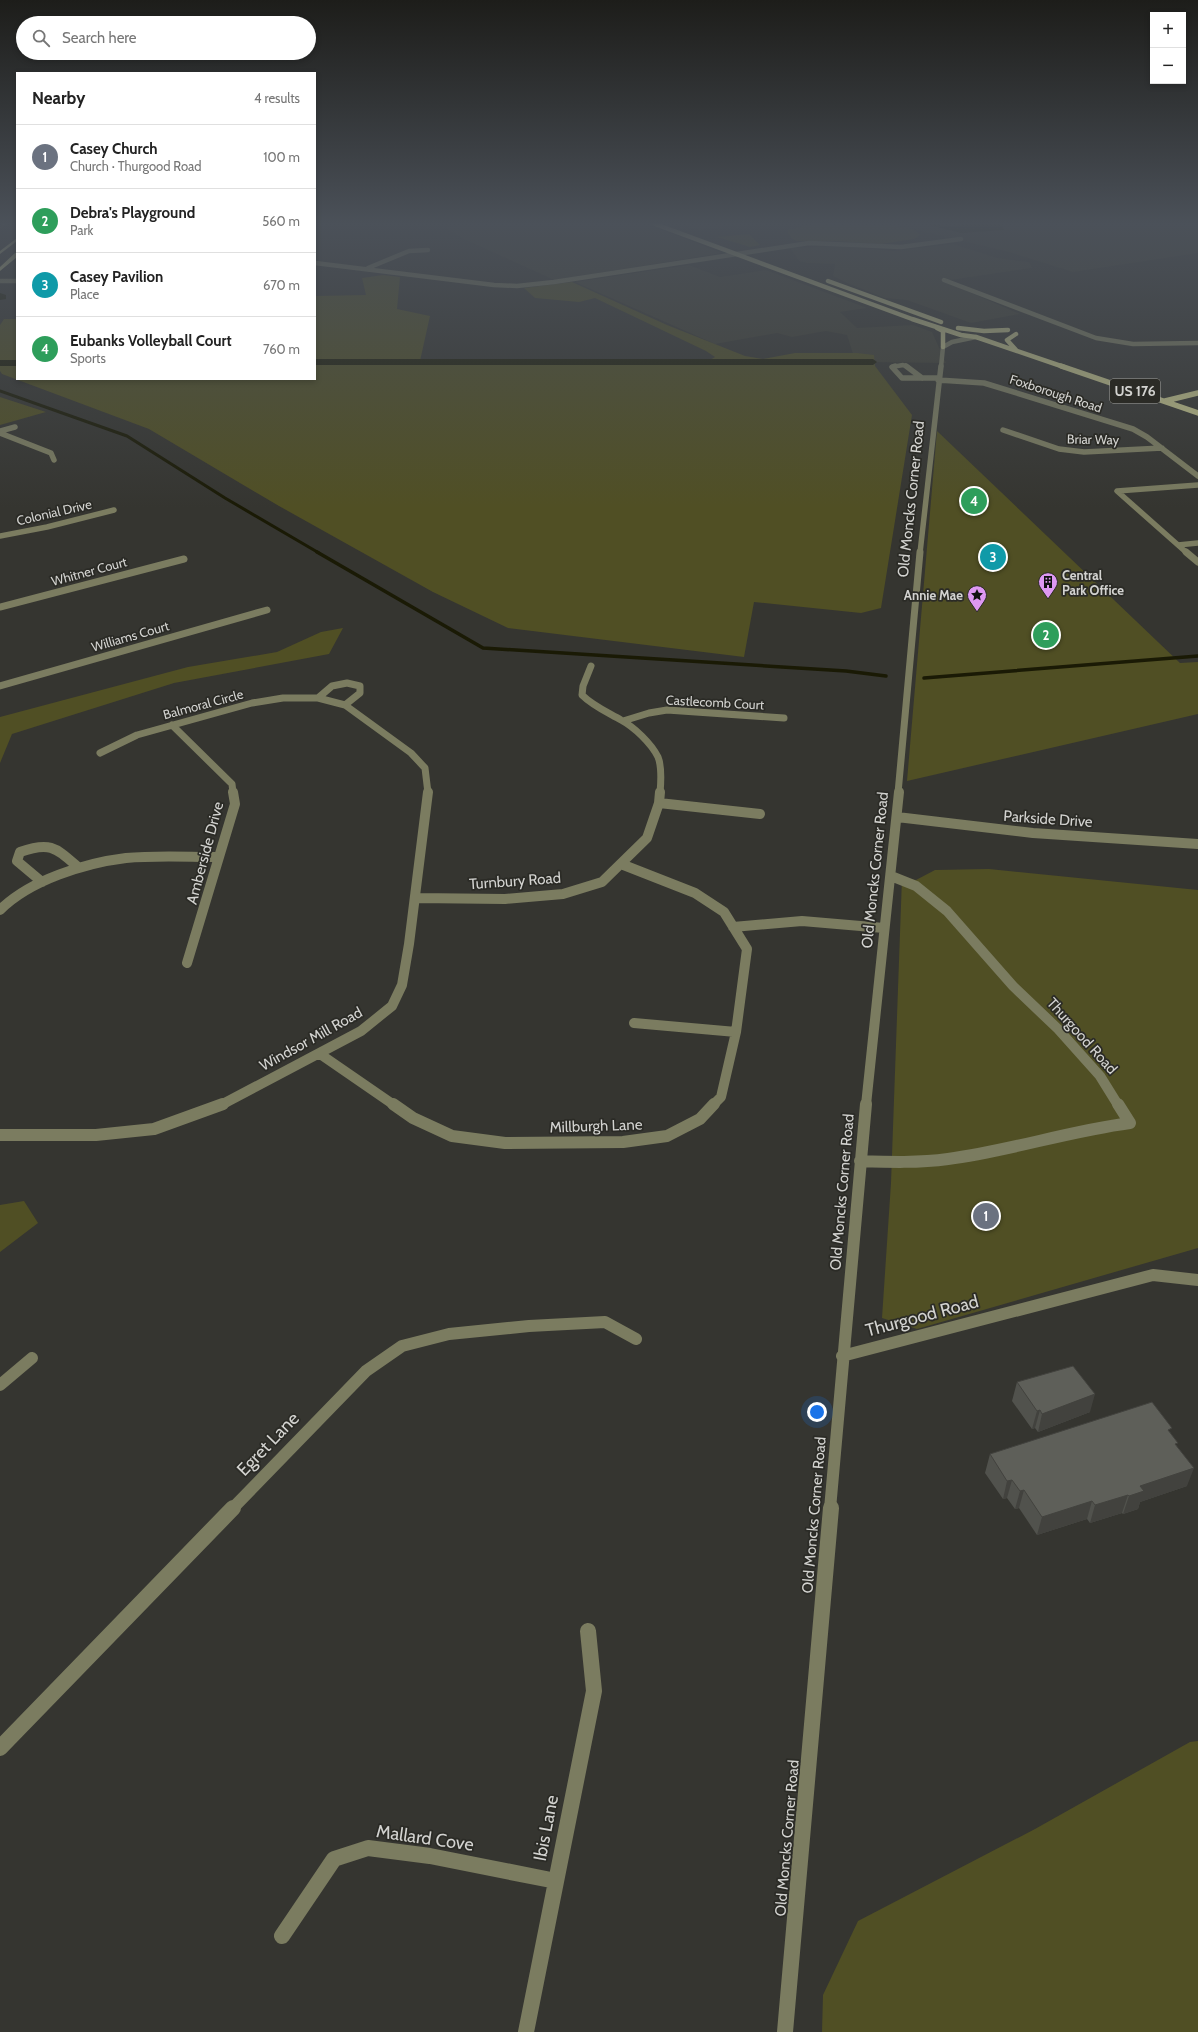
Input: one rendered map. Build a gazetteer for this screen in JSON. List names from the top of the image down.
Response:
{
  "streets": {
    "main road": ["US 176"],
    "street": [
      "Foxborough Road",
      "Briar Way",
      "Old Moncks Corner Road",
      "Colonial Drive",
      "Whitner Court",
      "Williams Court",
      "Castlecomb Court",
      "Balmoral Circle",
      "Parkside Drive",
      "Amberside Drive",
      "Turnbury Road",
      "Thurgood Road",
      "Windsor Mill Road",
      "Millburgh Lane",
      "Egret Lane",
      "Ibis Lane",
      "Mallard Cove"
    ]
  },
  "crossings": [
    ["Foxborough Road", "Briar Way"],
    ["Foxborough Road", "Old Moncks Corner Road"],
    ["Old Moncks Corner Road", "Parkside Drive"],
    ["Old Moncks Corner Road", "Thurgood Road"],
    ["Castlecomb Court", "Turnbury Road"],
    ["Balmoral Circle", "Amberside Drive"],
    ["Balmoral Circle", "Windsor Mill Road"],
    ["Turnbury Road", "Windsor Mill Road"],
    ["Turnbury Road", "Millburgh Lane"],
    ["Windsor Mill Road", "Millburgh Lane"],
    ["Ibis Lane", "Mallard Cove"]
  ],
  "places": {
    "building": ["Central Park Office"],
    "place": ["Annie Mae"]
  },
  "page": {
    "map_buttons": ["+", "−"],
    "search": "Search here",
    "heading": ["Nearby", "4 results"],
    "list": [
      {
        "mark": "1",
        "name": "Casey Church",
        "note": "Church · Thurgood Road",
        "value": "100 m"
      },
      {
        "mark": "2",
        "name": "Debra's Playground",
        "note": "Park",
        "value": "560 m"
      },
      {
        "mark": "3",
        "name": "Casey Pavilion",
        "note": "Place",
        "value": "670 m"
      },
      {
        "mark": "4",
        "name": "Eubanks Volleyball Court",
        "note": "Sports",
        "value": "760 m"
      }
    ],
    "pins": [
      "4",
      "3",
      "2",
      "1"
    ]
  }
}
